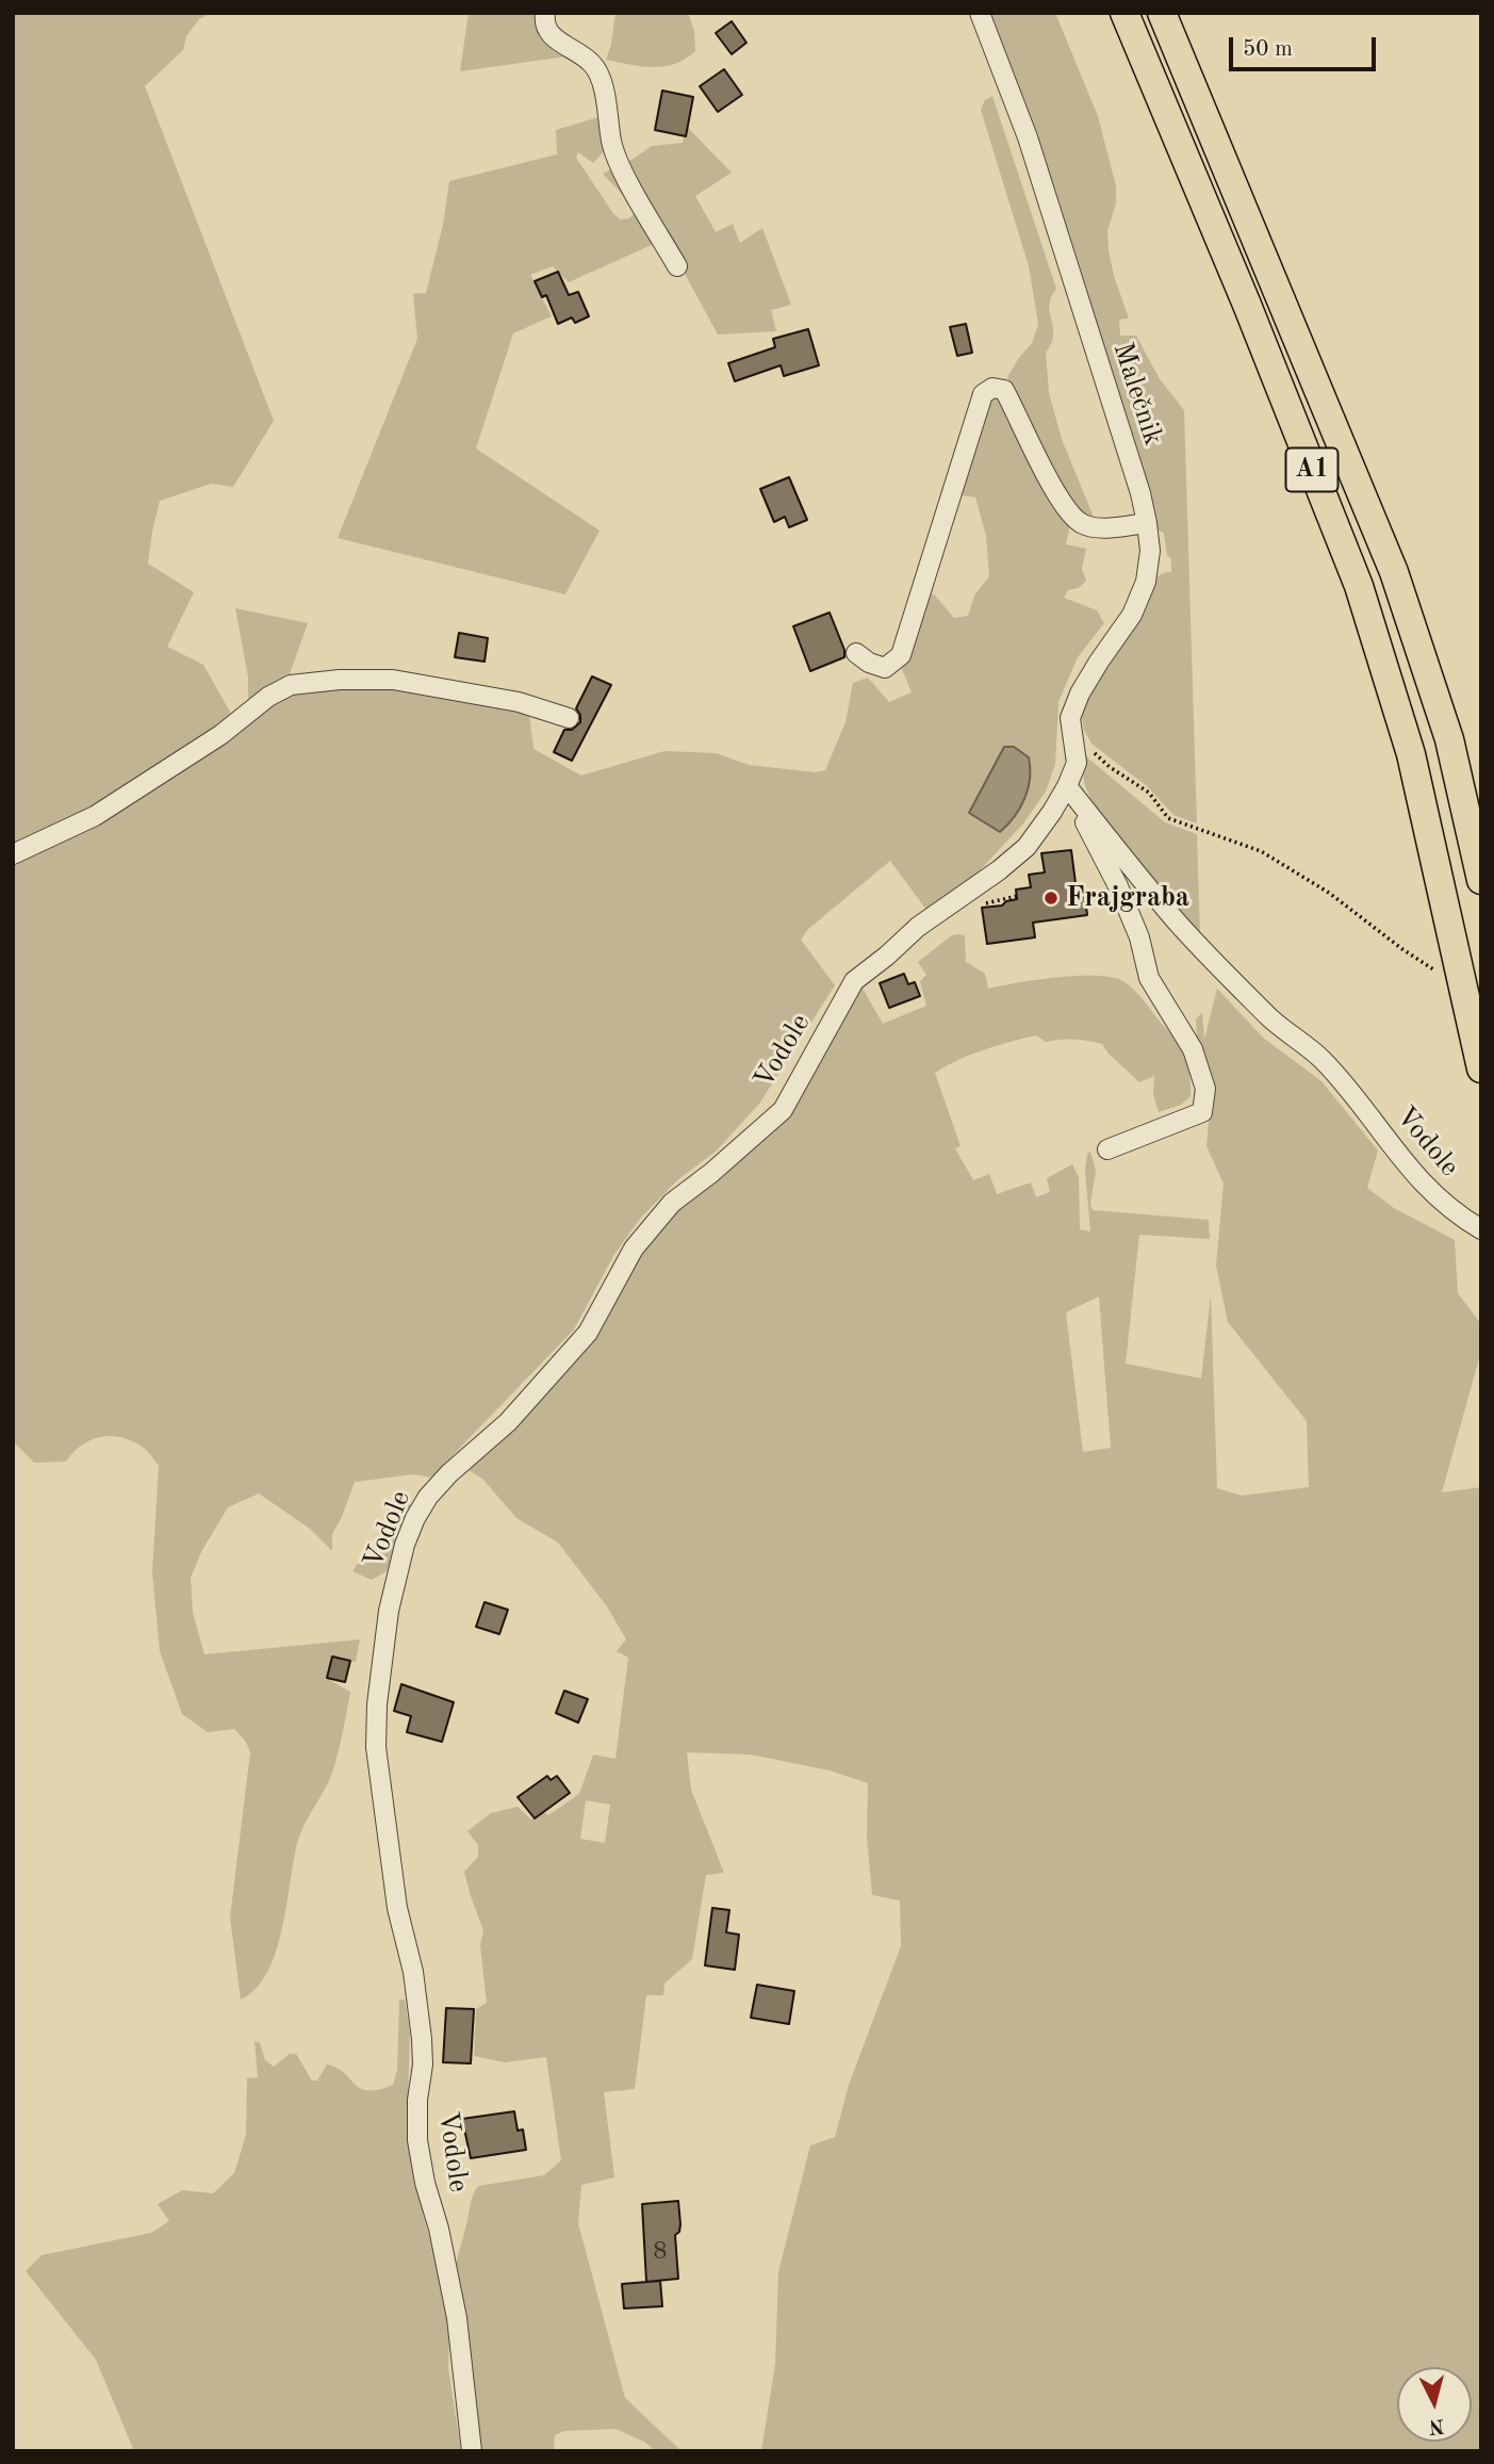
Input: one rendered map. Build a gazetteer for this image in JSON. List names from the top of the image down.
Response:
{
  "streets": {
    "highway": ["A1"],
    "street": ["Malečnik", "Vodole"]
  },
  "crossings": [
    ["Malečnik", "Vodole"]
  ],
  "places": ["Frajgraba"],
  "house_numbers": ["8"],
  "scale_bar": "50 m",
  "north": "bottom"
}
